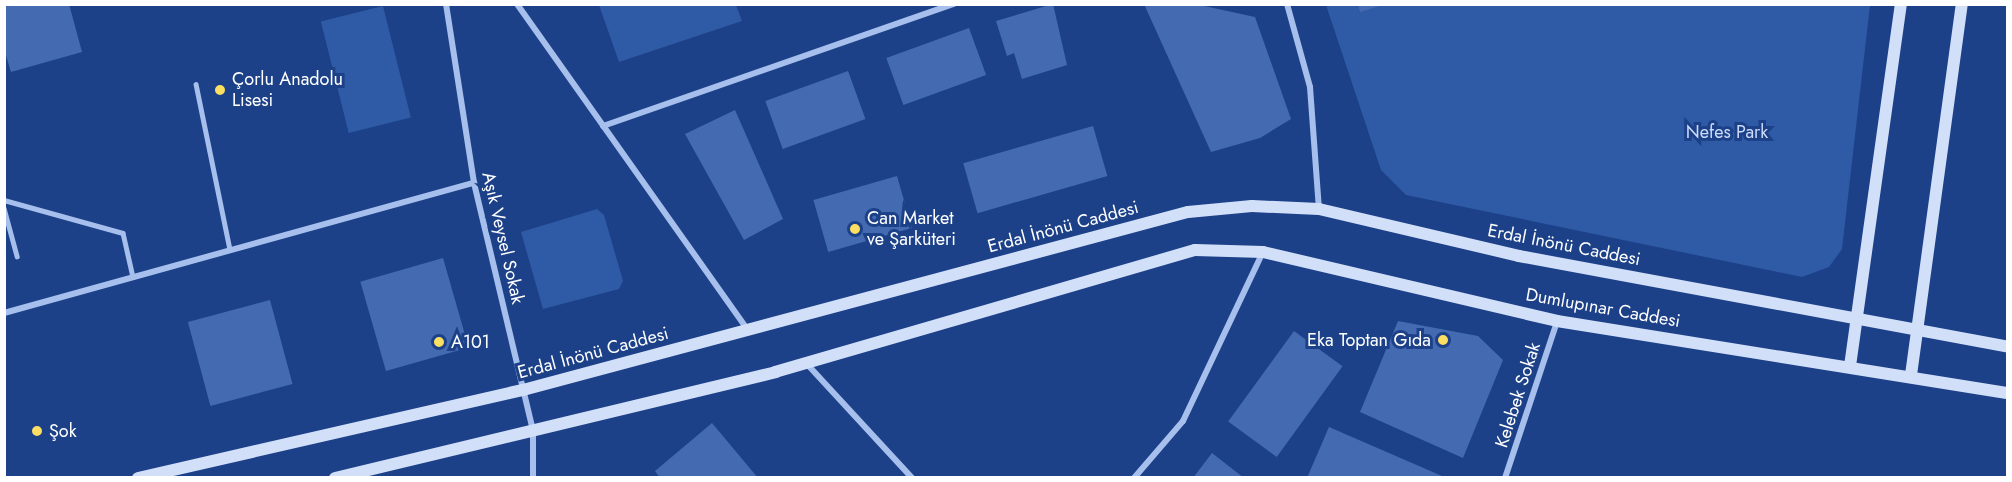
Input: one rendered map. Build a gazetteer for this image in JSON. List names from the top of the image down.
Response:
{
  "streets": {
    "main road": ["Erdal İnönü Caddesi", "Dumlupınar Caddesi"],
    "street": ["Aşık Veysel Sokak", "Kelebek Sokak"]
  },
  "crossings": [
    ["Erdal İnönü Caddesi", "Aşık Veysel Sokak"],
    ["Dumlupınar Caddesi", "Kelebek Sokak"]
  ],
  "parks": ["Nefes Park"],
  "places": [
    "Çorlu Anadolu Lisesi",
    "Can Market ve Şarküteri",
    "Eka Toptan Gıda",
    "A101",
    "Şok"
  ]
}
